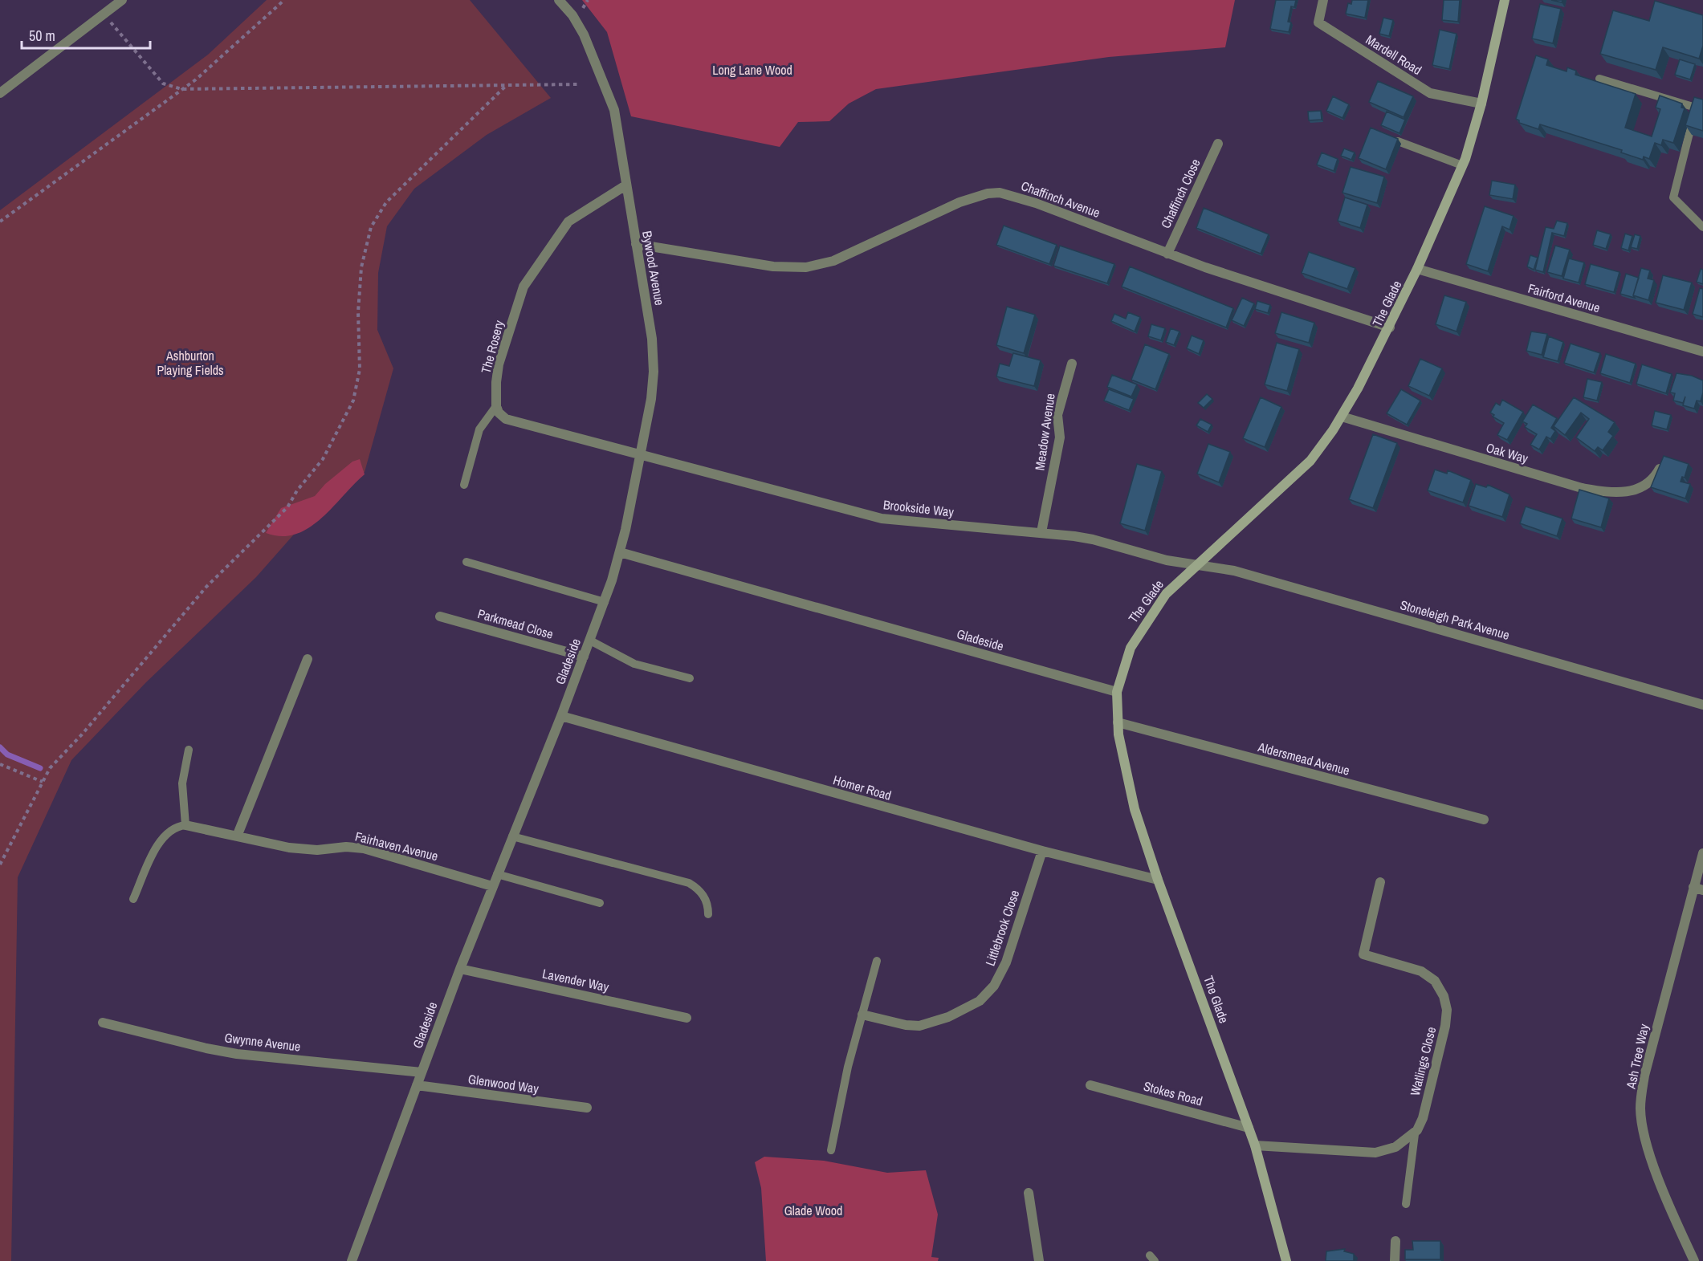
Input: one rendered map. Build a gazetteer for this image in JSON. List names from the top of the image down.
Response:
{
  "streets": {
    "street": [
      "Mardell Road",
      "Chaffinch Close",
      "Chaffinch Avenue",
      "Bywood Avenue",
      "Fairford Avenue",
      "The Glade",
      "The Rosery",
      "Meadow Avenue",
      "Oak Way",
      "Brookside Way",
      "Stoneleigh Park Avenue",
      "Parkmead Close",
      "Gladeside",
      "Aldersmead Avenue",
      "Homer Road",
      "Fairhaven Avenue",
      "Littlebrook Close",
      "Lavender Way",
      "Gwynne Avenue",
      "Ash Tree Way",
      "Watlings Close",
      "Glenwood Way",
      "Stokes Road"
    ]
  },
  "crossings": [
    ["Mardell Road", "The Glade"],
    ["Chaffinch Close", "Chaffinch Avenue"],
    ["Chaffinch Avenue", "Bywood Avenue"],
    ["Chaffinch Avenue", "The Glade"],
    ["Bywood Avenue", "The Rosery"],
    ["Bywood Avenue", "Brookside Way"],
    ["Bywood Avenue", "Gladeside"],
    ["Fairford Avenue", "The Glade"],
    ["The Glade", "Oak Way"],
    ["The Glade", "Brookside Way"],
    ["The Glade", "Stoneleigh Park Avenue"],
    ["The Glade", "Gladeside"],
    ["The Glade", "Aldersmead Avenue"],
    ["The Glade", "Homer Road"],
    ["The Glade", "Stokes Road"],
    ["Meadow Avenue", "Brookside Way"],
    ["Brookside Way", "Stoneleigh Park Avenue"],
    ["Parkmead Close", "Gladeside"],
    ["Gladeside", "Homer Road"],
    ["Gladeside", "Fairhaven Avenue"],
    ["Gladeside", "Lavender Way"],
    ["Gladeside", "Gwynne Avenue"],
    ["Gladeside", "Glenwood Way"],
    ["Homer Road", "Littlebrook Close"]
  ],
  "parks": ["Long Lane Wood", "Ashburton Playing Fields", "Glade Wood"],
  "scale_bar": "50 m"
}
